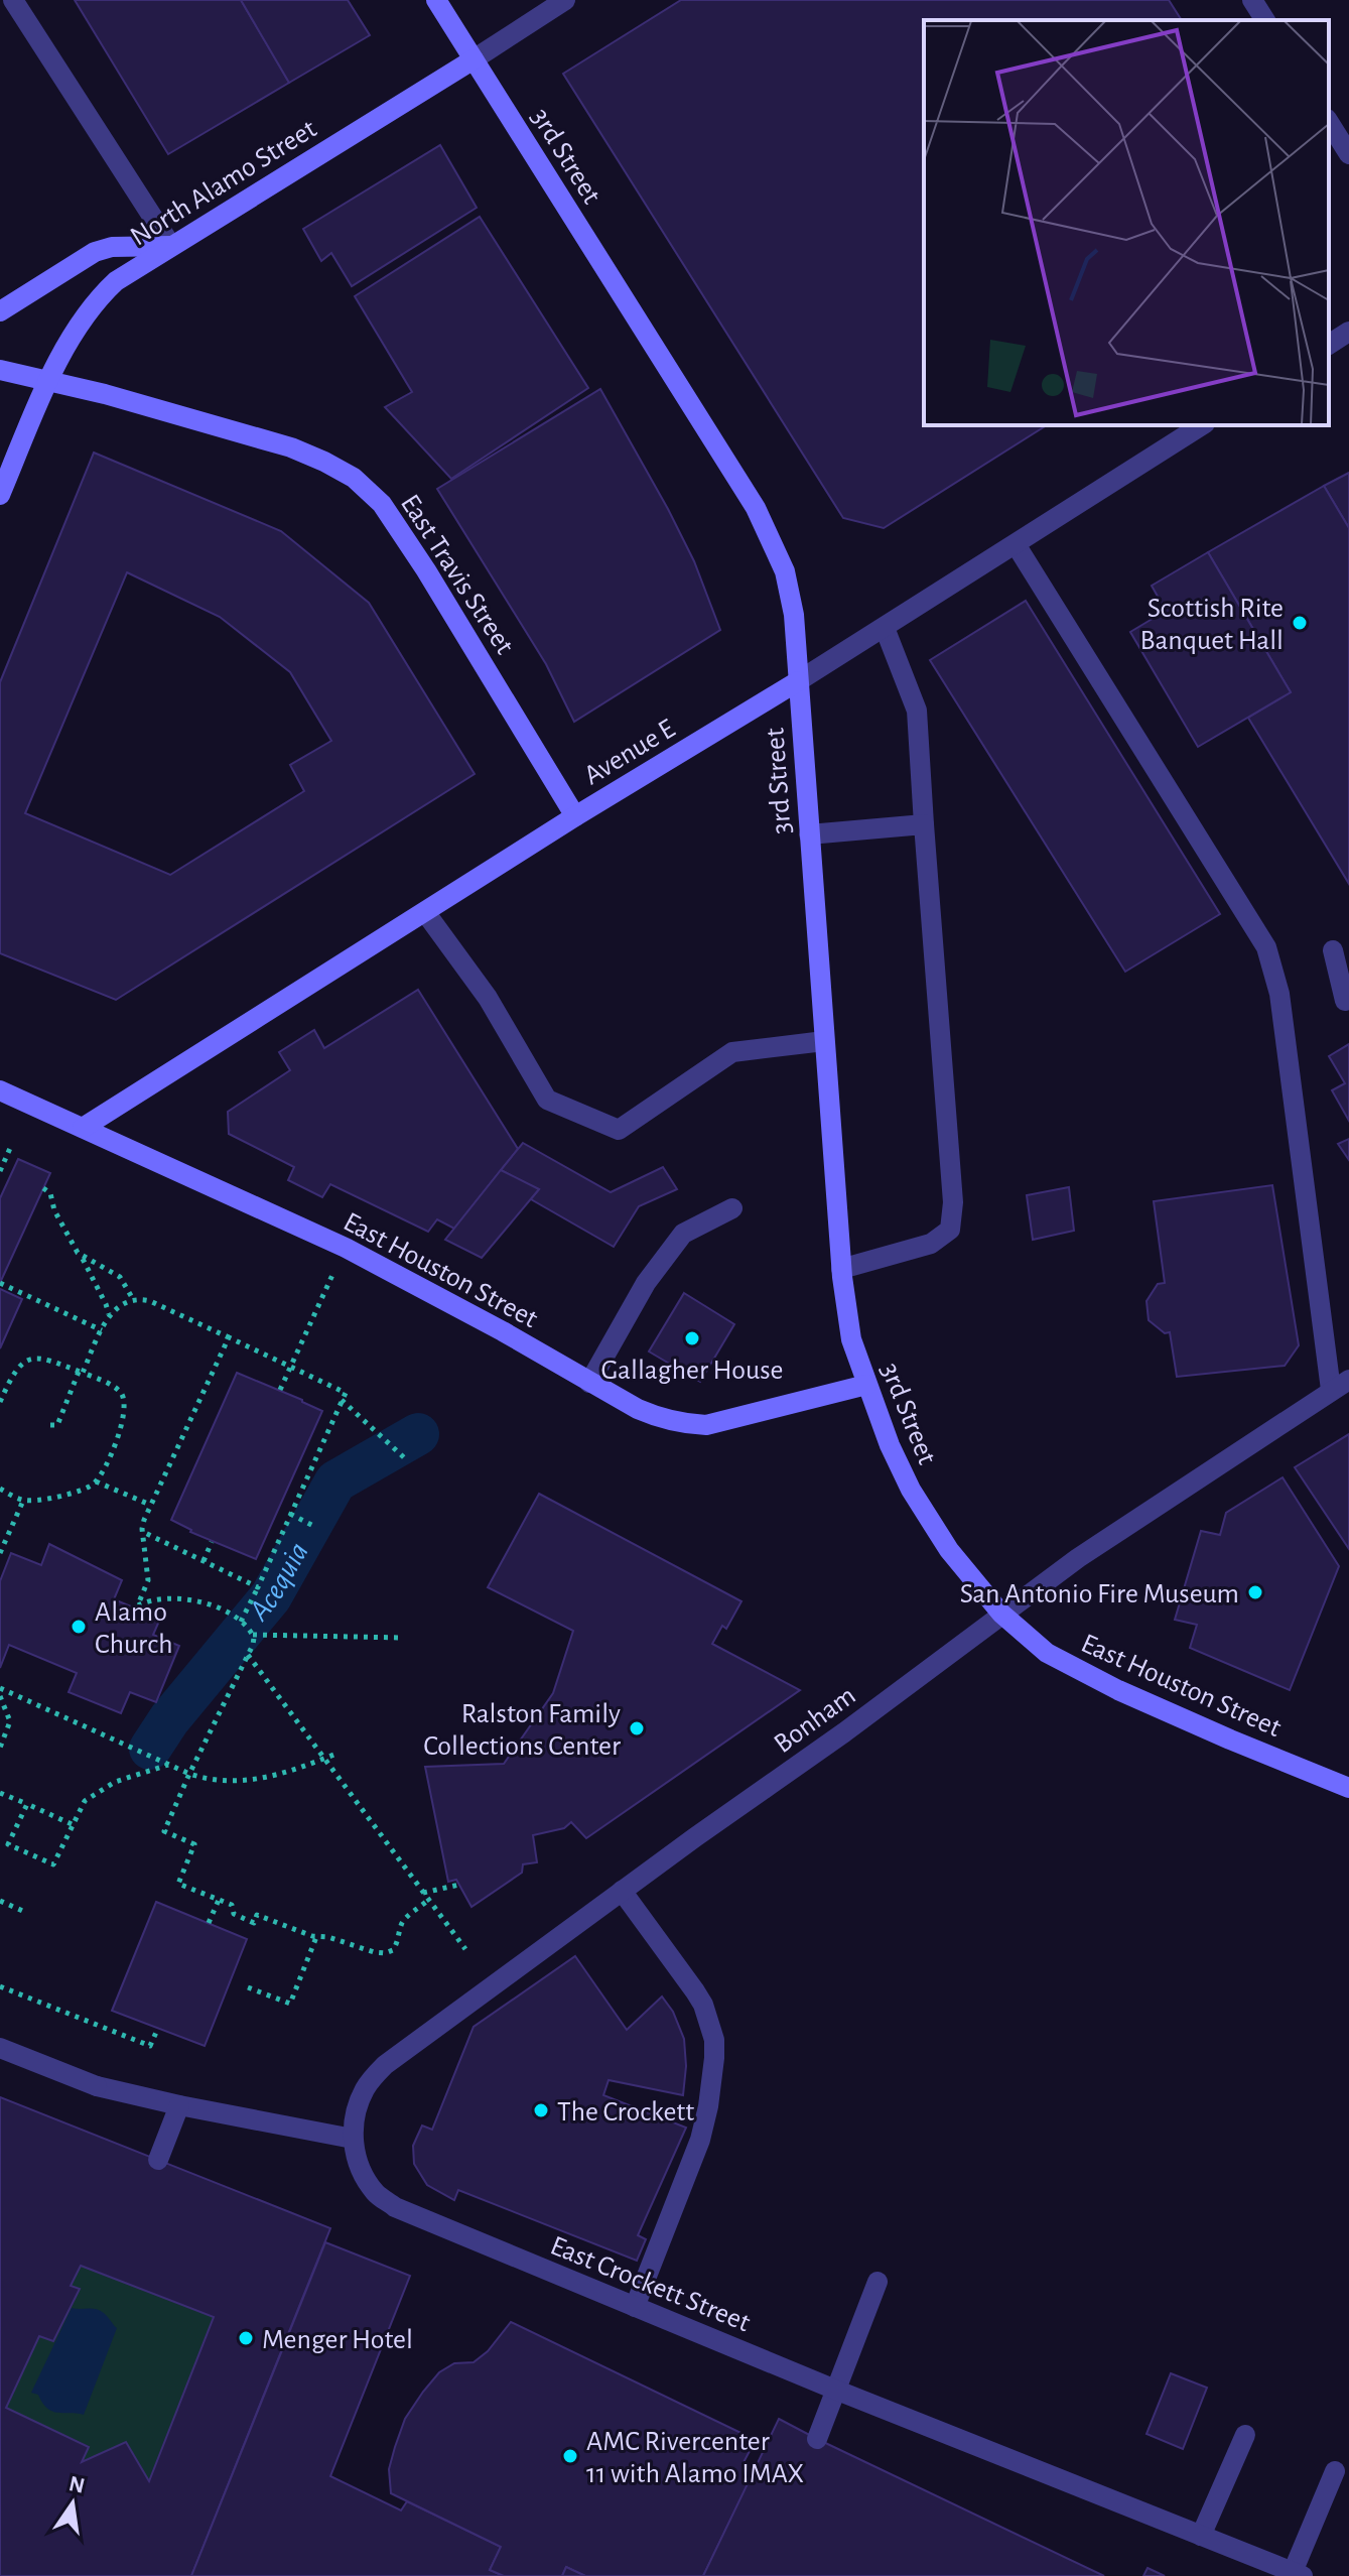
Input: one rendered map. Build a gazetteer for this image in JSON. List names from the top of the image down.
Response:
{
  "streets": {
    "main road": [
      "3rd Street",
      "North Alamo Street",
      "East Travis Street",
      "Avenue E",
      "East Houston Street"
    ],
    "street": ["Bonham", "East Crockett Street"]
  },
  "crossings": [
    ["3rd Street", "North Alamo Street"],
    ["3rd Street", "Avenue E"],
    ["3rd Street", "East Houston Street"],
    ["3rd Street", "Bonham"],
    ["North Alamo Street", "East Travis Street"],
    ["East Travis Street", "Avenue E"],
    ["Avenue E", "East Houston Street"],
    ["East Houston Street", "Bonham"],
    ["Bonham", "East Crockett Street"]
  ],
  "water": ["Acequia"],
  "places": [
    "Scottish Rite Banquet Hall",
    "Gallagher House",
    "San Antonio Fire Museum",
    "Alamo Church",
    "Ralston Family Collections Center",
    "The Crockett",
    "Menger Hotel",
    "AMC Rivercenter 11 with Alamo IMAX"
  ],
  "north": "top"
}
